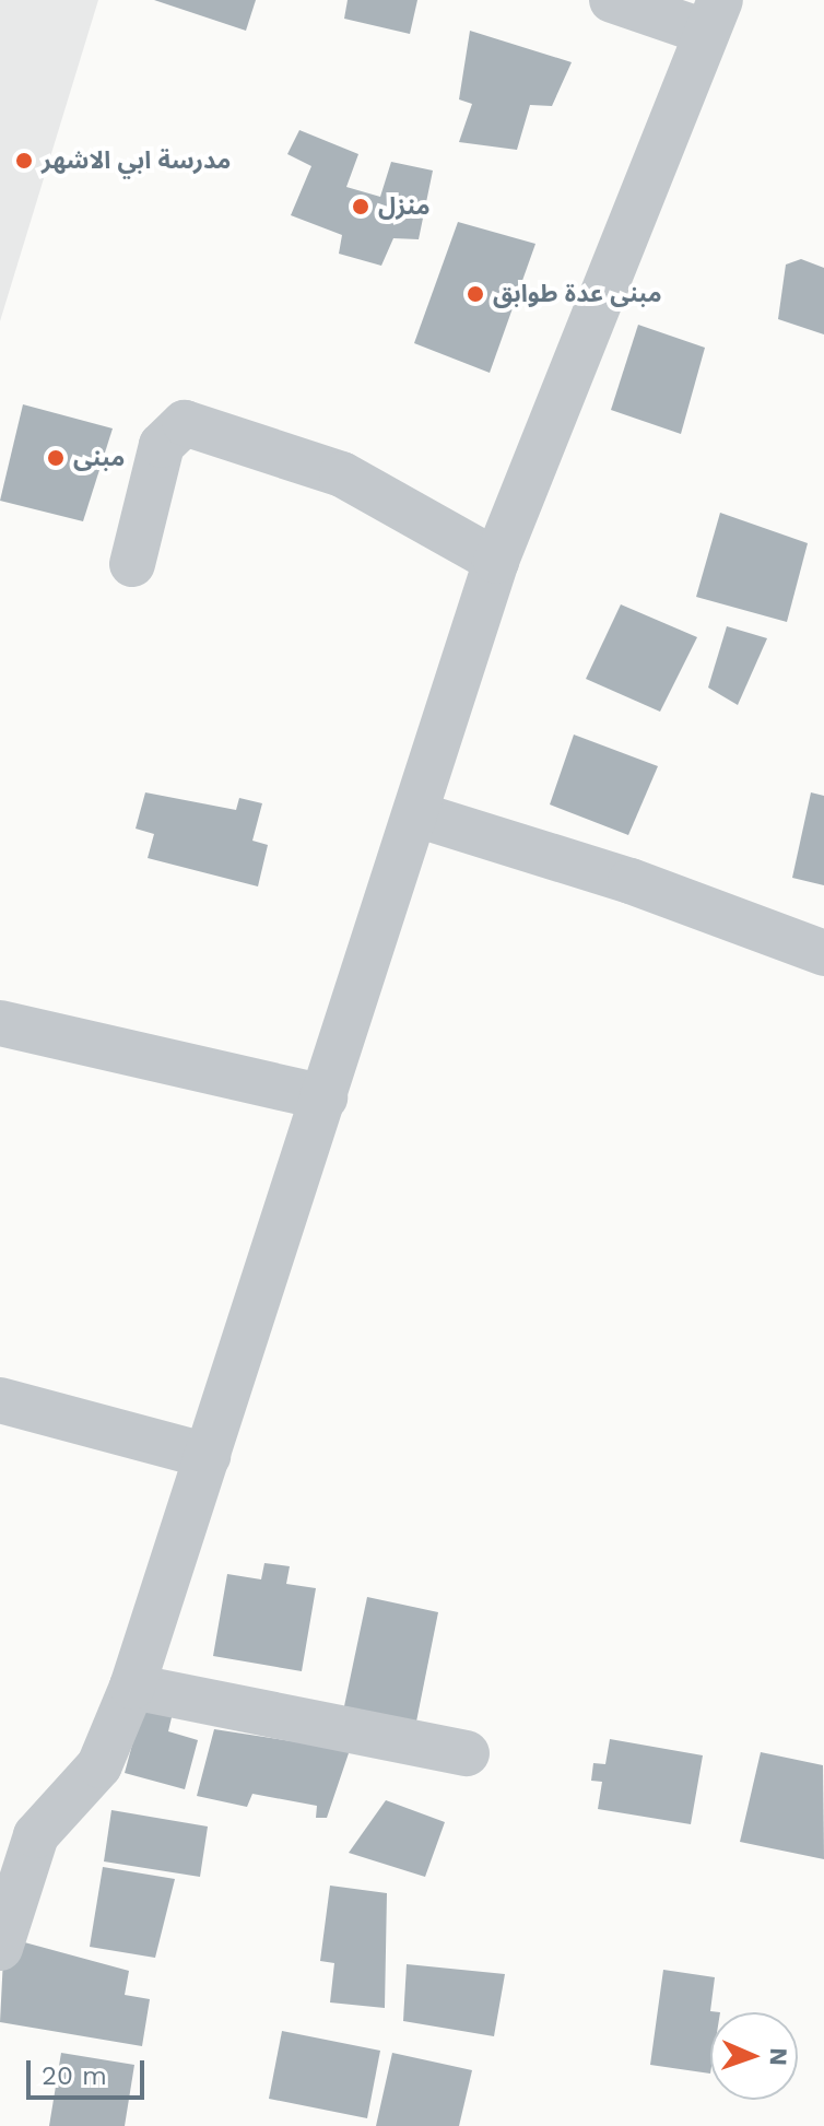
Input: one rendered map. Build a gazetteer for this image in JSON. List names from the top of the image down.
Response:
{
  "places": [
    "مدرسة ابي الاشهر",
    "منزل",
    "مبنى عدة طوابق",
    "مبنى"
  ],
  "scale_bar": "20 m",
  "north": "right"
}
